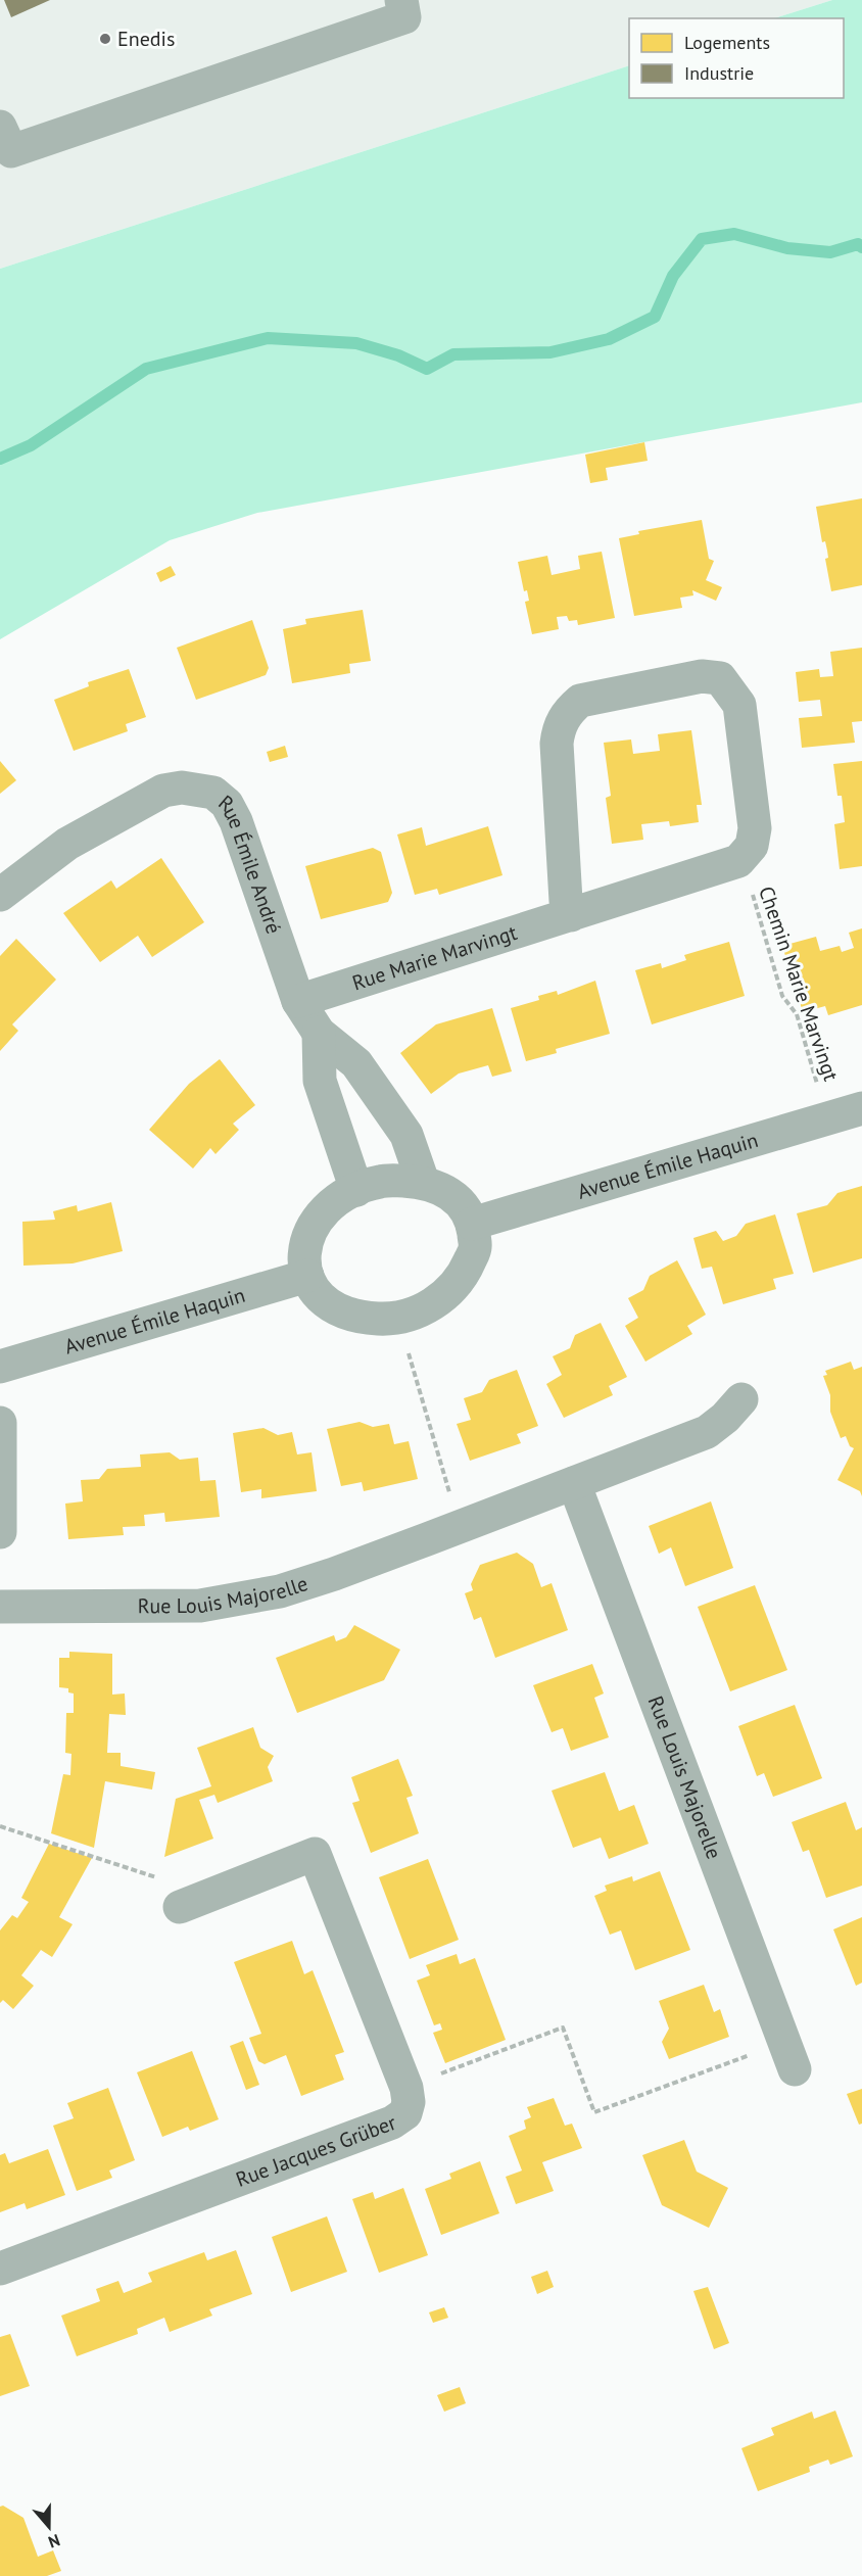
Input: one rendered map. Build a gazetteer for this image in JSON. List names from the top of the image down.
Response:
{
  "streets": {
    "street": [
      "Rue Émile André",
      "Rue Marie Marvingt",
      "Avenue Émile Haquin",
      "Rue Louis Majorelle",
      "Rue Jacques Grüber"
    ],
    "path": ["Chemin Marie Marvingt"]
  },
  "crossings": [
    ["Rue Émile André", "Rue Marie Marvingt"],
    ["Rue Émile André", "Avenue Émile Haquin"],
    ["Rue Marie Marvingt", "Chemin Marie Marvingt"],
    ["Chemin Marie Marvingt", "Avenue Émile Haquin"]
  ],
  "places": ["Enedis"],
  "legend": ["Logements", "Industrie"],
  "north": "bottom"
}
